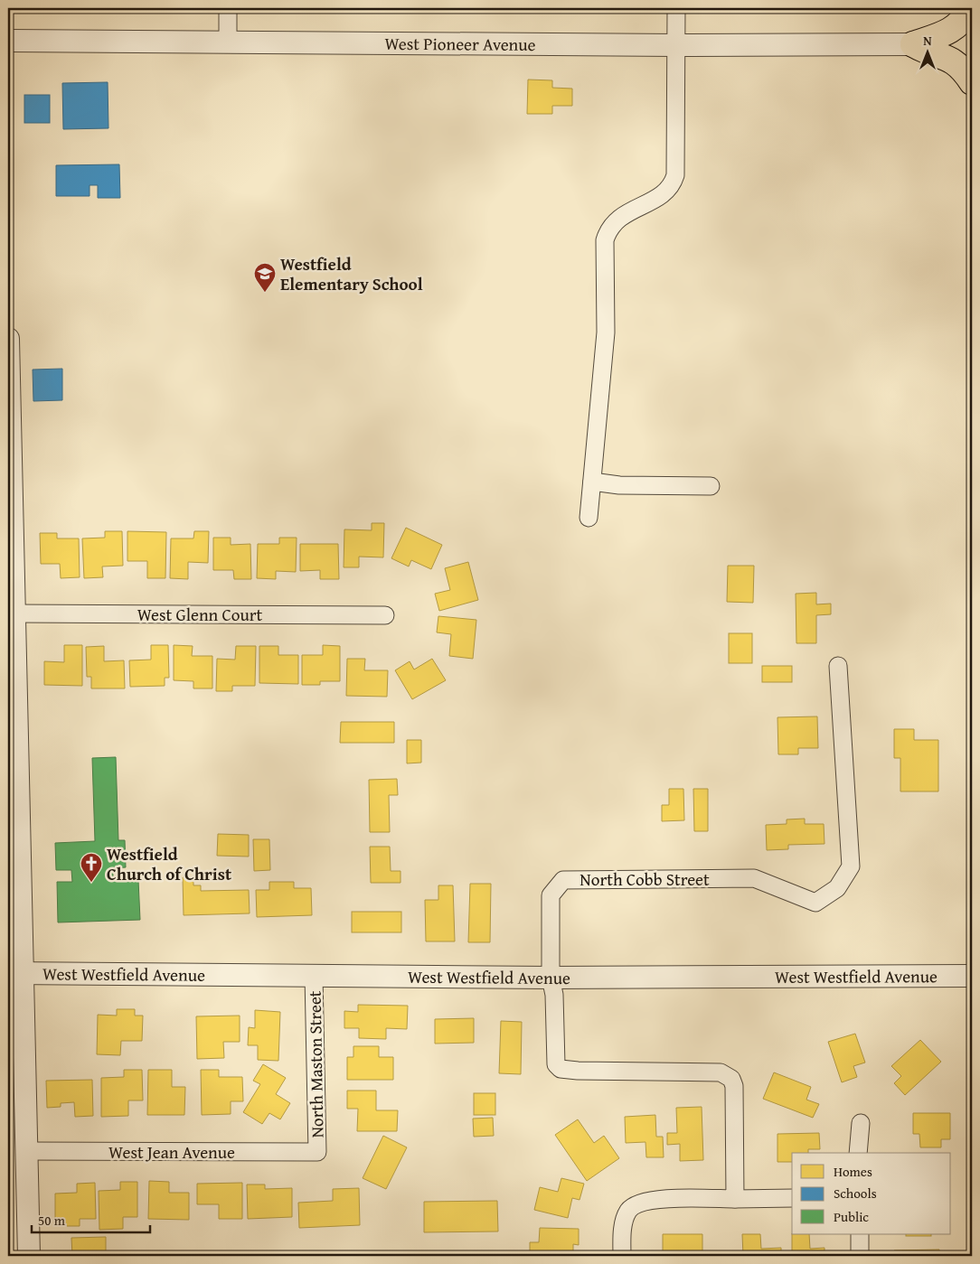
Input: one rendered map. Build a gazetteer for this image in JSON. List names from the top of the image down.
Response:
{
  "streets": {
    "street": [
      "West Pioneer Avenue",
      "West Glenn Court",
      "North Cobb Street",
      "West Westfield Avenue",
      "North Maston Street",
      "West Jean Avenue"
    ]
  },
  "crossings": [
    ["North Cobb Street", "West Westfield Avenue"],
    ["West Westfield Avenue", "North Maston Street"],
    ["North Maston Street", "West Jean Avenue"]
  ],
  "places": {
    "school or university": ["Westfield Elementary School"],
    "church": ["Westfield Church of Christ"]
  },
  "legend": ["Homes", "Schools", "Public"],
  "scale_bar": "50 m",
  "north": "top"
}
